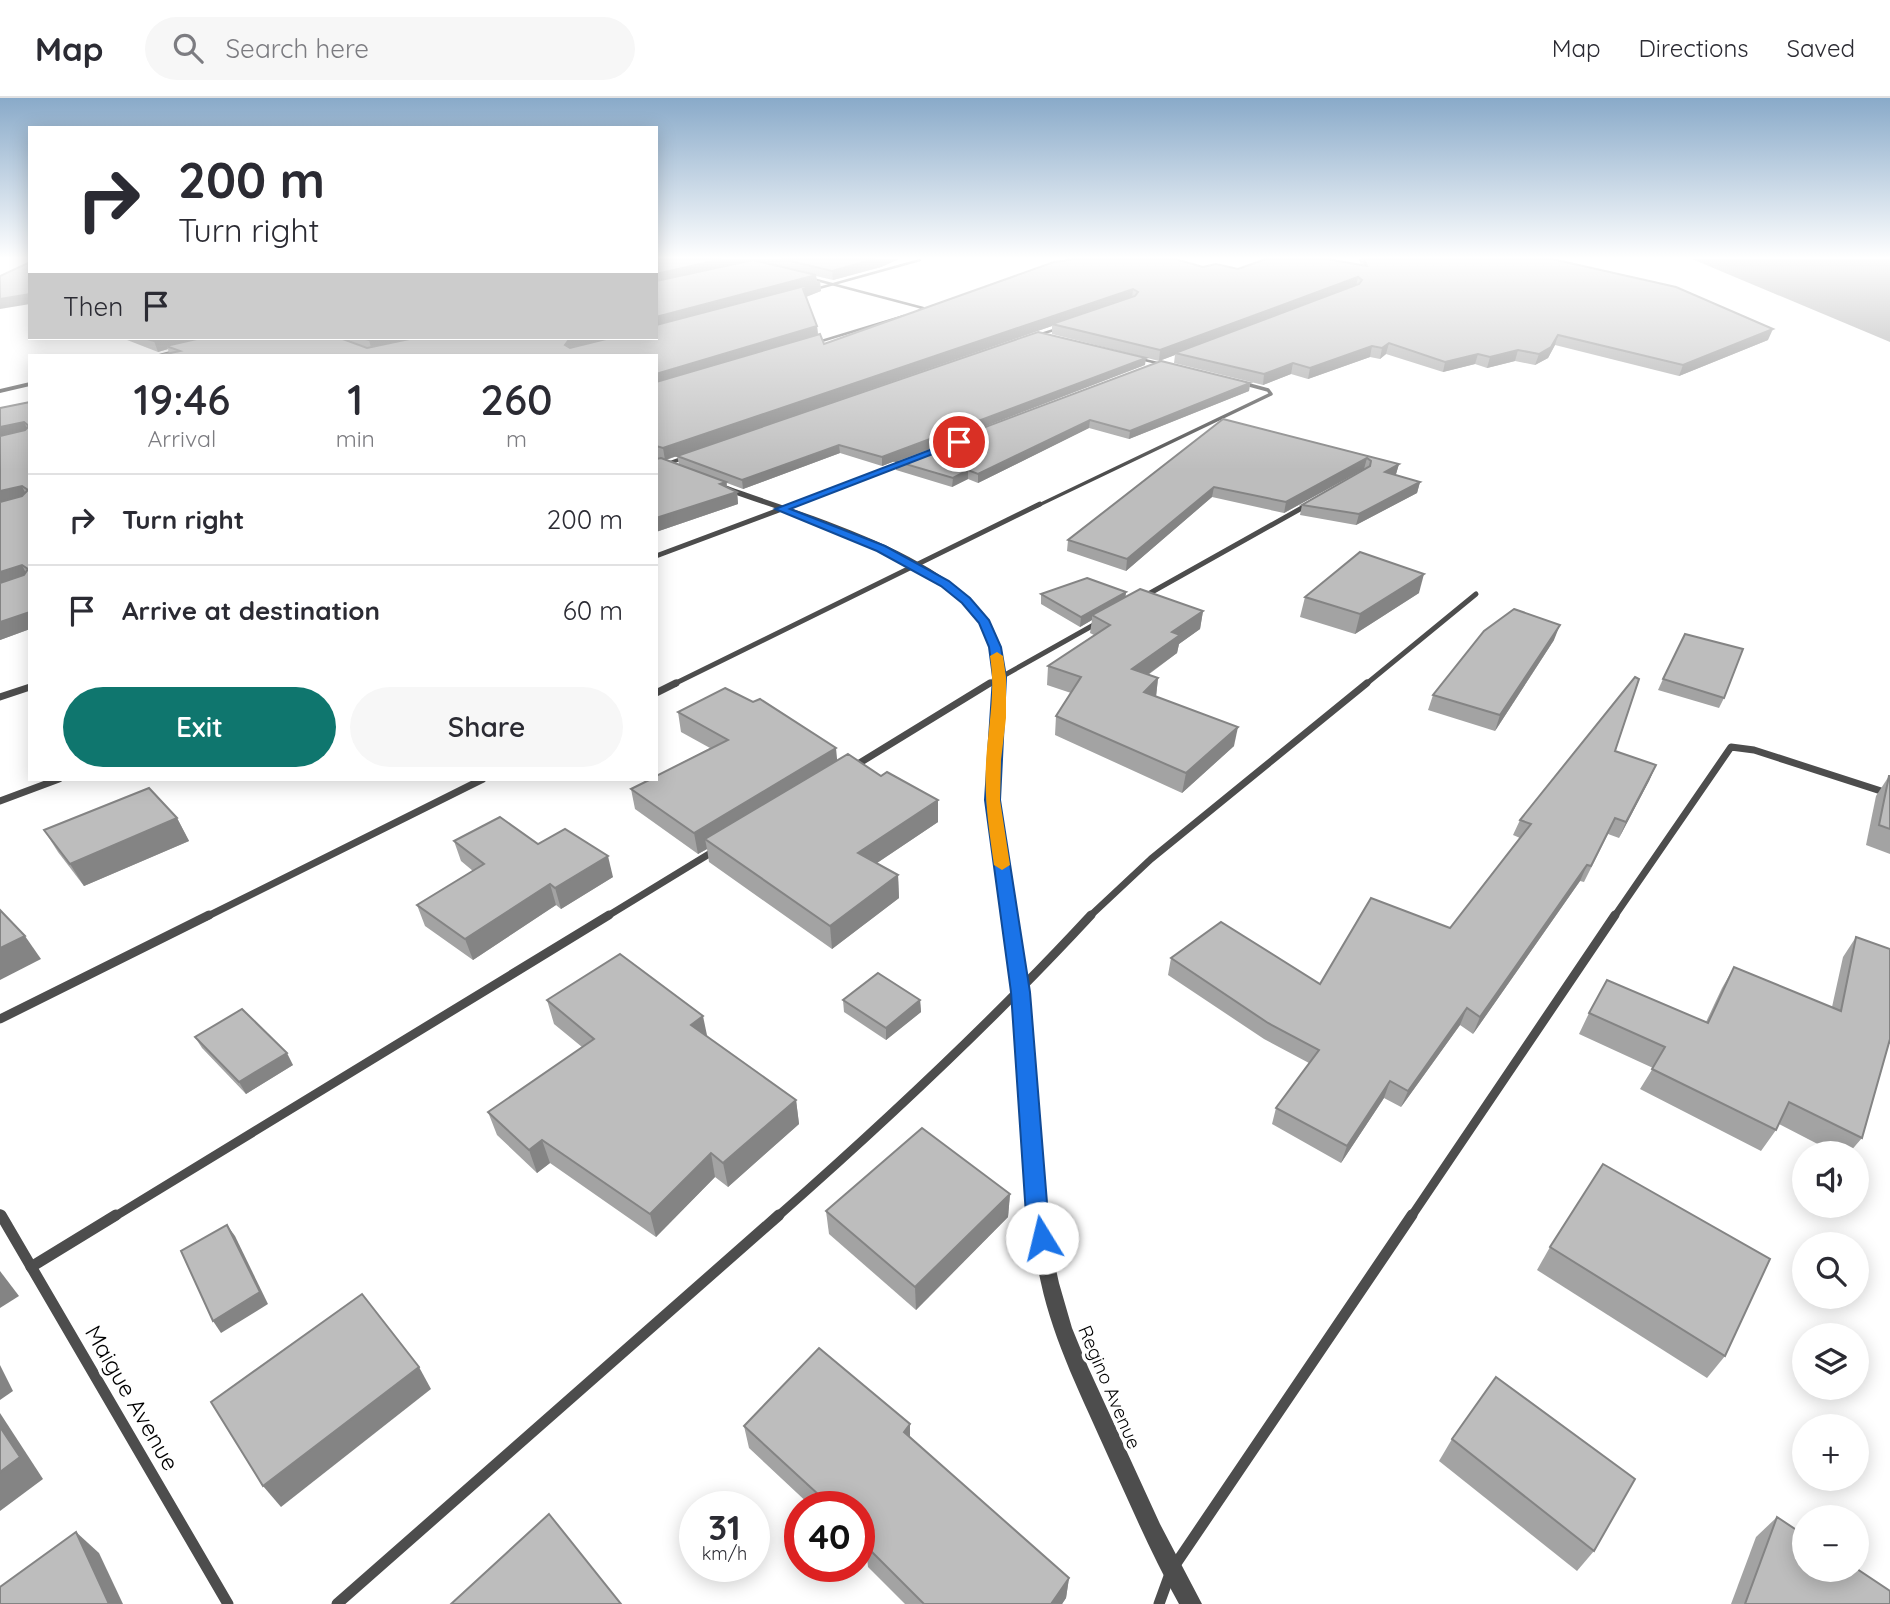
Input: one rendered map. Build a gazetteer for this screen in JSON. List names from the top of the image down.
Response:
{
  "streets": {
    "street": ["Regino Avenue", "Maigue Avenue"]
  },
  "page": {
    "header": "Map",
    "search": "Search here",
    "nav": ["Map", "Directions", "Saved"],
    "turn": ["200 m", "Turn right"],
    "then": "Then",
    "eta": [
      "19:46",
      "Arrival",
      "1",
      "min",
      "260",
      "m"
    ],
    "list": [
      {
        "name": "Turn right",
        "value": "200 m"
      },
      {
        "name": "Arrive at destination",
        "value": "60 m"
      }
    ],
    "buttons": ["Exit", "Share"],
    "map_buttons": ["+", "−"],
    "speed": "31 km/h",
    "limit": "40"
  }
}
